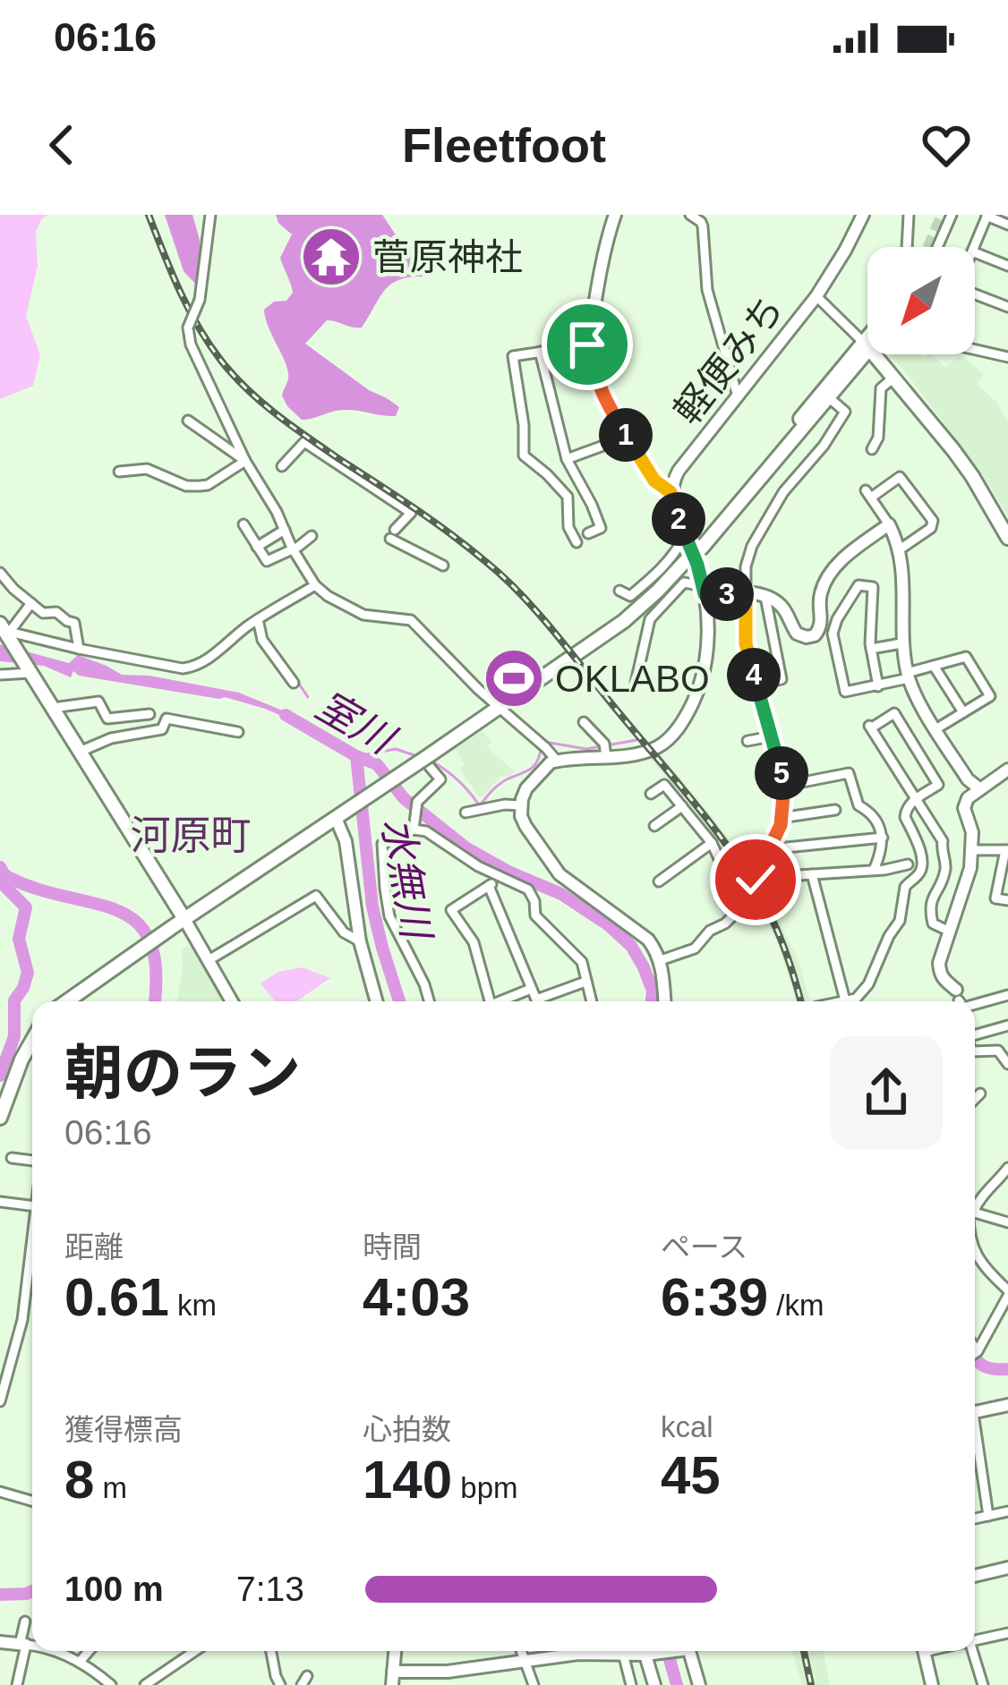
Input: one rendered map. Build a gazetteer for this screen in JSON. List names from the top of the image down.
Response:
{
  "streets": {
    "street": ["軽便みち"]
  },
  "districts": ["河原町"],
  "water": ["室川", "水無川"],
  "places": {
    "temple": ["菅原神社"],
    "sports": ["OKLABO"]
  },
  "north": "bottom left",
  "page": {
    "status": "06:16",
    "header": "Fleetfoot",
    "pins": [
      "1",
      "2",
      "3",
      "4",
      "5"
    ],
    "heading": ["朝のラン", "06:16"],
    "stats": [
      ["距離", "0.61 km"],
      ["時間", "4:03"],
      ["ペース", "6:39 /km"],
      ["獲得標高", "8 m"],
      ["心拍数", "140 bpm"],
      ["kcal", "45"]
    ],
    "list": [
      {
        "name": "100 m",
        "note": "7:13"
      }
    ]
  }
}
